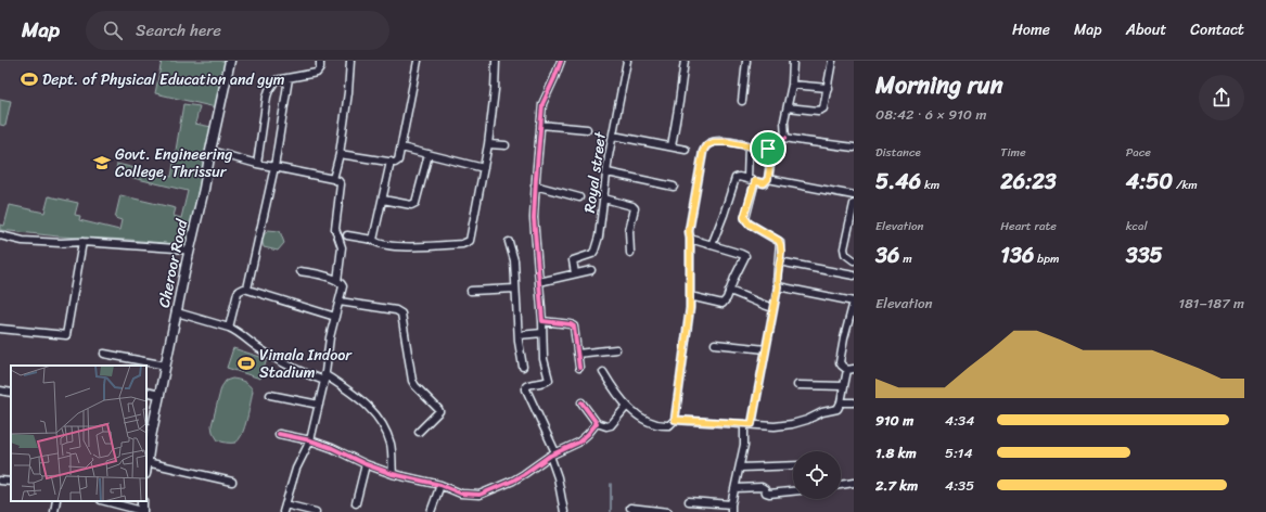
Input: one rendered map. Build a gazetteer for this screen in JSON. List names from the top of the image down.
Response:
{
  "streets": {
    "main road": ["Cheroor Road"],
    "street": ["Royal street"]
  },
  "places": {
    "sports": ["Dept. of Physical Education and gym", "Vimala Indoor Stadium"],
    "school or university": ["Govt. Engineering College, Thrissur"]
  },
  "page": {
    "header": "Map",
    "search": "Search here",
    "nav": [
      "Home",
      "Map",
      "About",
      "Contact"
    ],
    "heading": ["Morning run", "08:42 · 6 × 910 m"],
    "stats": [
      ["Distance", "5.46 km"],
      ["Time", "26:23"],
      ["Pace", "4:50 /km"],
      ["Elevation", "36 m"],
      ["Heart rate", "136 bpm"],
      ["kcal", "335"]
    ],
    "chart": ["Elevation", "181–187 m"],
    "list": [
      {
        "name": "910 m",
        "note": "4:34"
      },
      {
        "name": "1.8 km",
        "note": "5:14"
      },
      {
        "name": "2.7 km",
        "note": "4:35"
      }
    ]
  }
}
